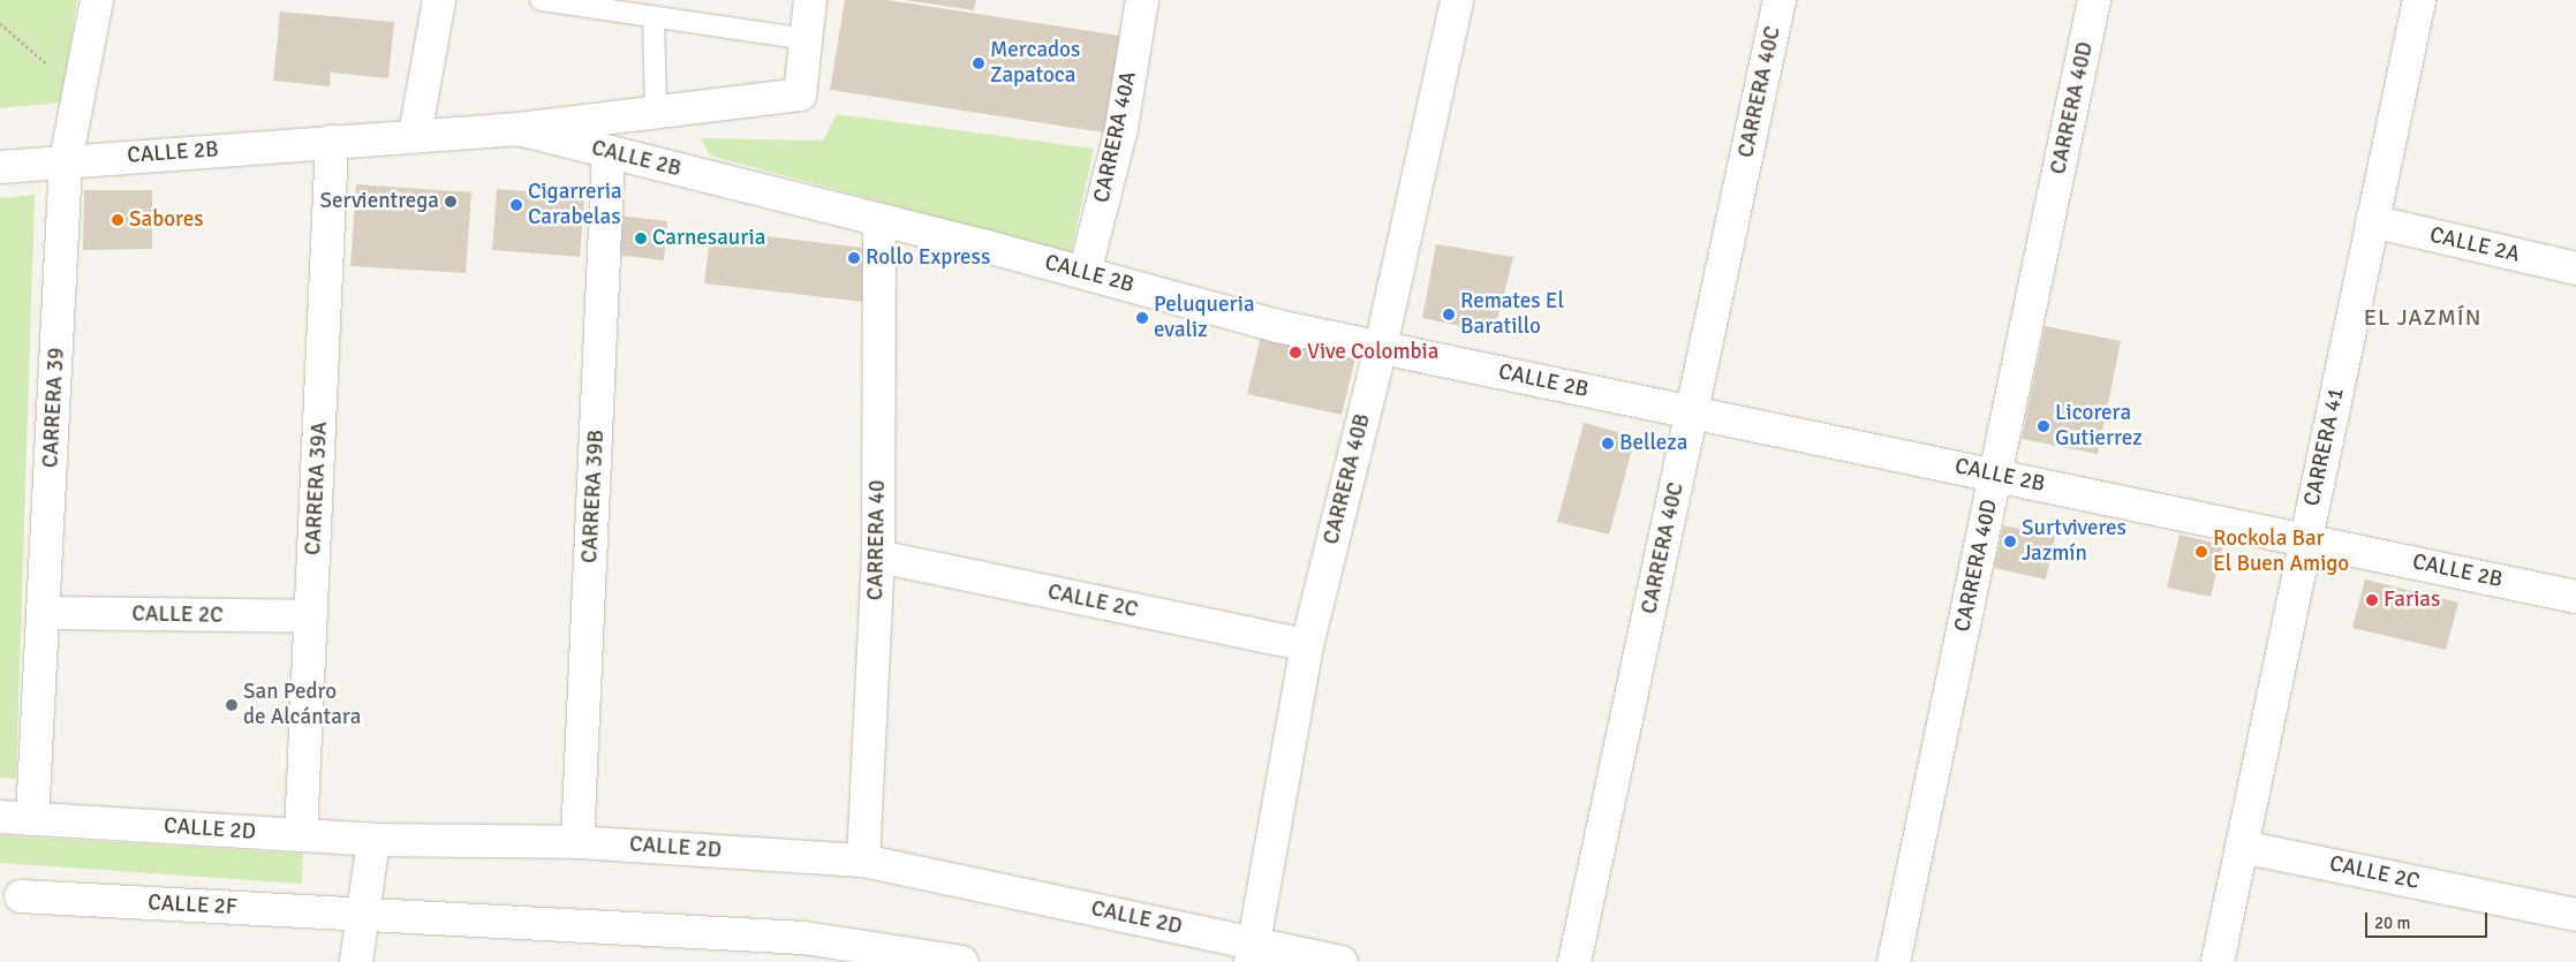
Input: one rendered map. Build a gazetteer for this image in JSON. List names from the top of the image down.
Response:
{
  "streets": {
    "street": [
      "CARRERA 40C",
      "CARRERA 40D",
      "CARRERA 40A",
      "CALLE 2B",
      "CALLE 2A",
      "CARRERA 39",
      "CARRERA 41",
      "CARRERA 40B",
      "CARRERA 39A",
      "CARRERA 39B",
      "CARRERA 40",
      "CALLE 2C",
      "CALLE 2D",
      "CALLE 2F"
    ]
  },
  "crossings": [
    ["CARRERA 40C", "CALLE 2B"],
    ["CARRERA 40D", "CALLE 2B"],
    ["CARRERA 40A", "CALLE 2B"],
    ["CALLE 2B", "CARRERA 39"],
    ["CALLE 2B", "CARRERA 41"],
    ["CALLE 2B", "CARRERA 40B"],
    ["CALLE 2B", "CARRERA 39A"],
    ["CALLE 2B", "CARRERA 39B"],
    ["CALLE 2B", "CARRERA 40"],
    ["CALLE 2A", "CARRERA 41"],
    ["CARRERA 39", "CALLE 2C"],
    ["CARRERA 39", "CALLE 2D"],
    ["CARRERA 41", "CALLE 2C"],
    ["CARRERA 40B", "CALLE 2C"],
    ["CARRERA 40B", "CALLE 2D"],
    ["CARRERA 39A", "CALLE 2C"],
    ["CARRERA 39A", "CALLE 2D"],
    ["CARRERA 39B", "CALLE 2D"],
    ["CARRERA 40", "CALLE 2C"],
    ["CARRERA 40", "CALLE 2D"]
  ],
  "districts": ["EL JAZMÍN"],
  "places": [
    "Mercados Zapatoca",
    "Servientrega",
    "Cigarreria Carabelas",
    "Sabores",
    "Carnesauria",
    "Rollo Express",
    "Remates El Baratillo",
    "Peluqueria evaliz",
    "Vive Colombia",
    "Licorera Gutierrez",
    "Belleza",
    "Surtviveres Jazmín",
    "Rockola Bar El Buen Amigo",
    "Farias",
    "San Pedro de Alcántara"
  ],
  "scale_bar": "20 m"
}
